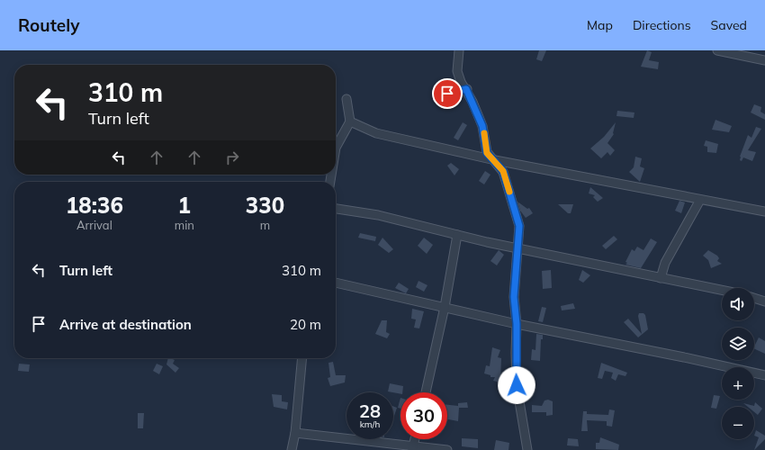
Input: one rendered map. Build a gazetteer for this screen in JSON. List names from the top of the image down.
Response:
{
  "page": {
    "header": "Routely",
    "nav": ["Map", "Directions", "Saved"],
    "turn": ["310 m", "Turn left"],
    "eta": [
      "18:36",
      "Arrival",
      "1",
      "min",
      "330",
      "m"
    ],
    "list": [
      {
        "name": "Turn left",
        "value": "310 m"
      },
      {
        "name": "Arrive at destination",
        "value": "20 m"
      }
    ],
    "map_buttons": ["+", "−"],
    "speed": "28 km/h",
    "limit": "30"
  }
}
